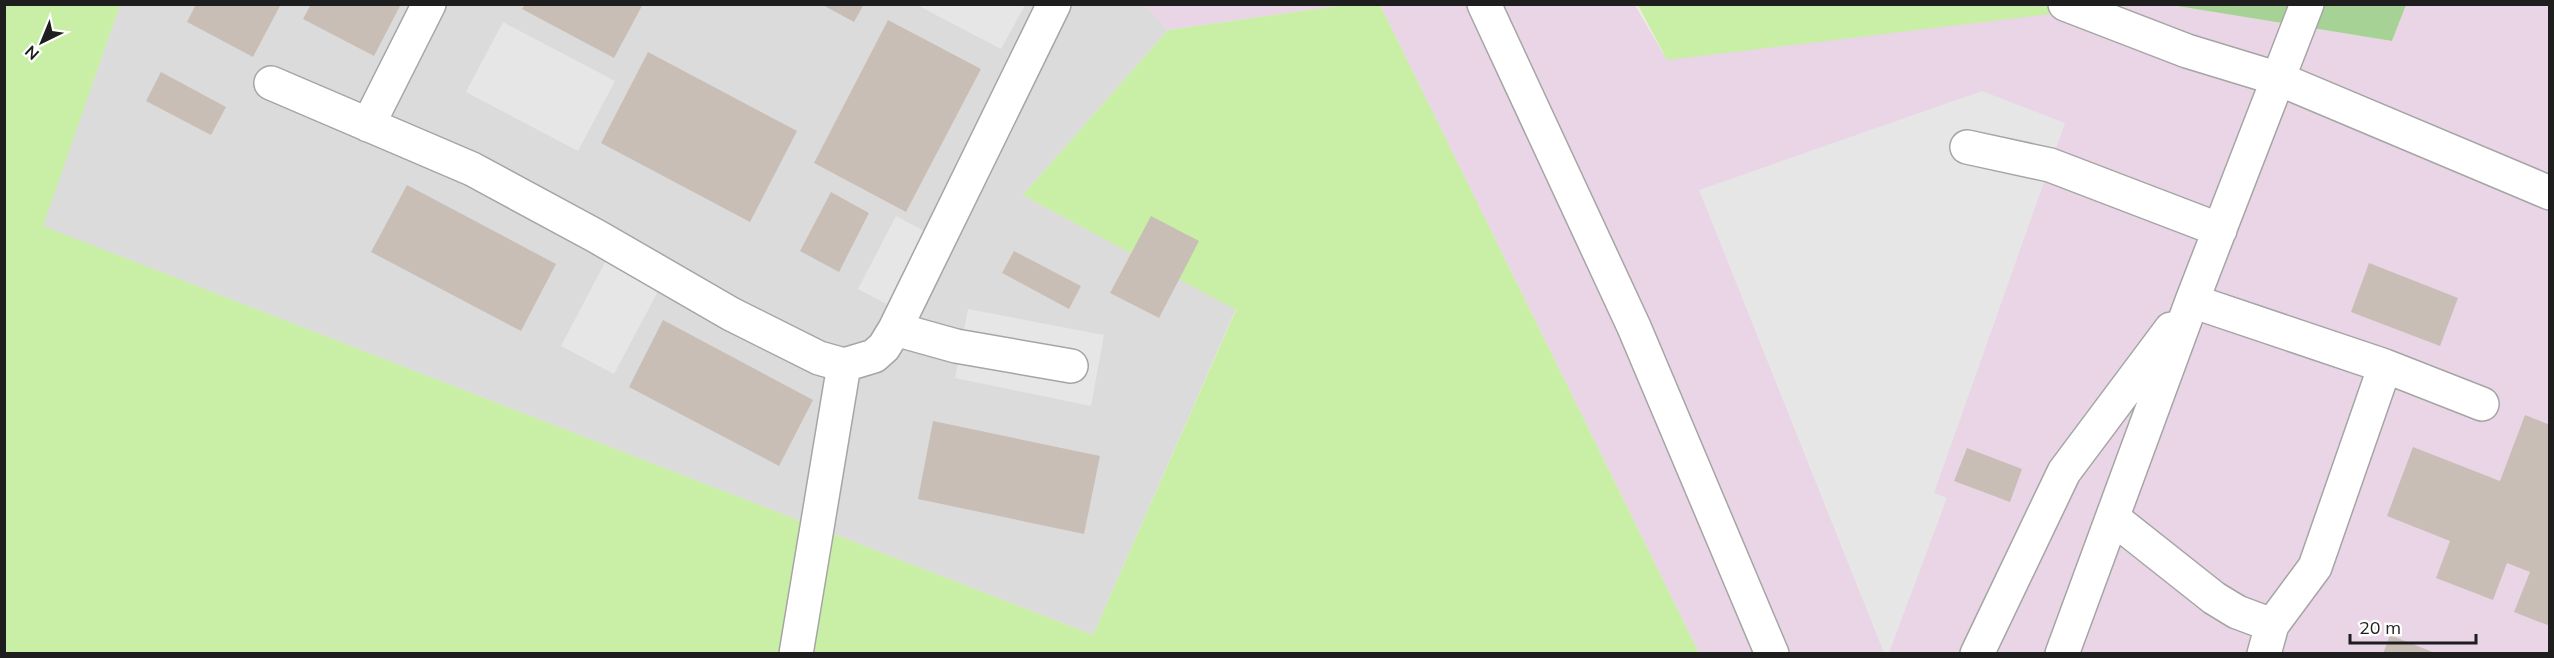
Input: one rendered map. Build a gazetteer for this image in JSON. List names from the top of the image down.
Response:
{
  "scale_bar": "20 m",
  "north": "bottom left"
}
